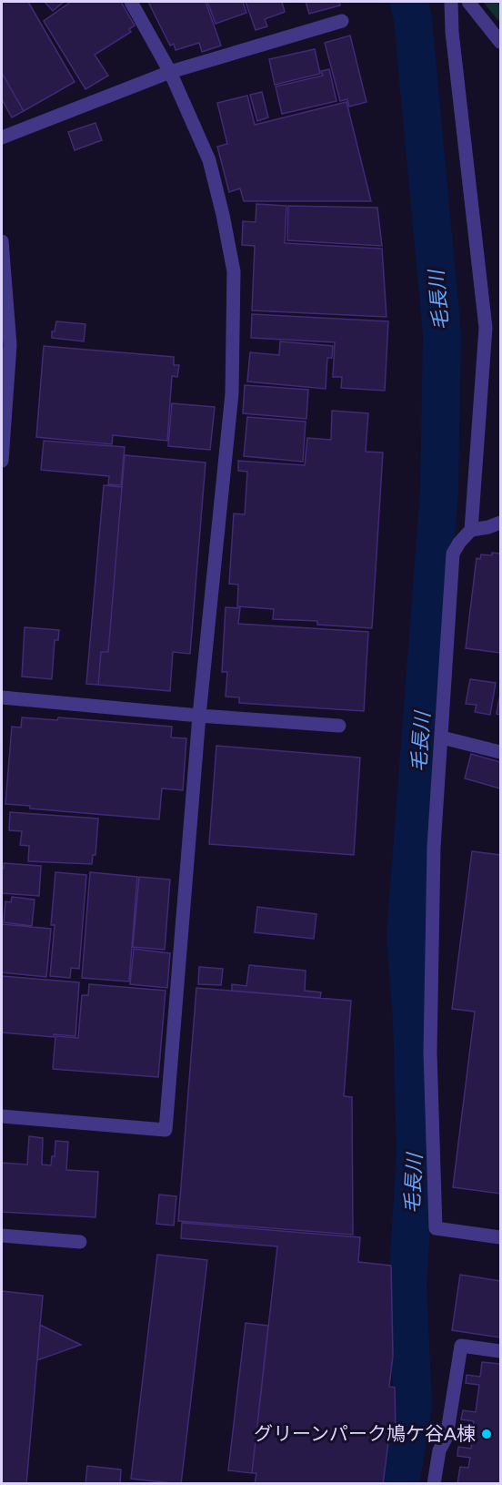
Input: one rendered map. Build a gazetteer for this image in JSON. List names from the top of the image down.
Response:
{
  "water": ["毛長川"],
  "places": ["グリーンパーク鳩ケ谷A棟"]
}
